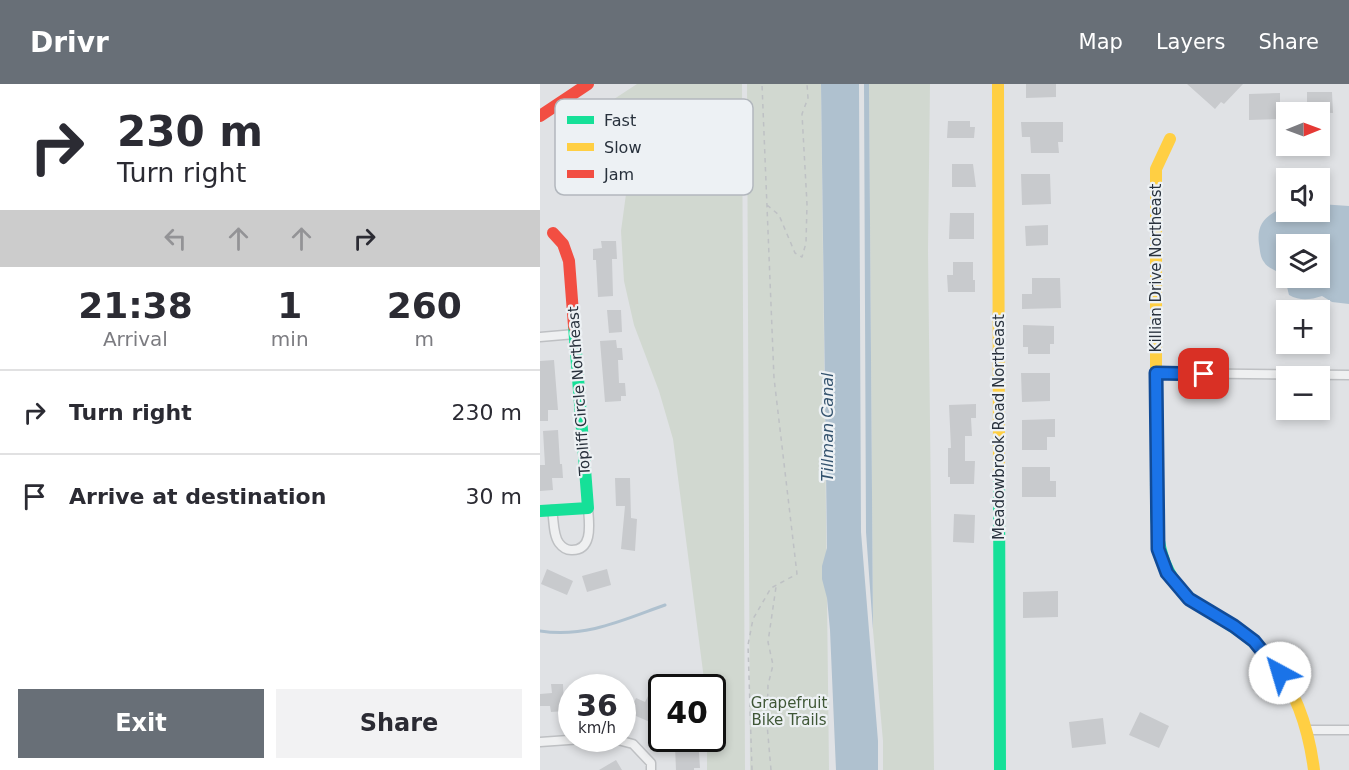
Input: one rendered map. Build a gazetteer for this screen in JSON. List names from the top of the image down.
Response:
{
  "streets": {
    "main road": ["Killian Drive Northeast", "Topliff Circle Northeast", "Meadowbrook Road Northeast"]
  },
  "water": ["Tillman Canal"],
  "parks": ["Grapefruit Bike Trails"],
  "legend": ["Fast", "Slow", "Jam"],
  "north": "right",
  "page": {
    "header": "Drivr",
    "nav": ["Map", "Layers", "Share"],
    "turn": ["230 m", "Turn right"],
    "map_buttons": ["+", "−"],
    "eta": [
      "21:38",
      "Arrival",
      "1",
      "min",
      "260",
      "m"
    ],
    "list": [
      {
        "name": "Turn right",
        "value": "230 m"
      },
      {
        "name": "Arrive at destination",
        "value": "30 m"
      }
    ],
    "speed": "36 km/h",
    "limit": "40",
    "buttons": ["Exit", "Share"]
  }
}
